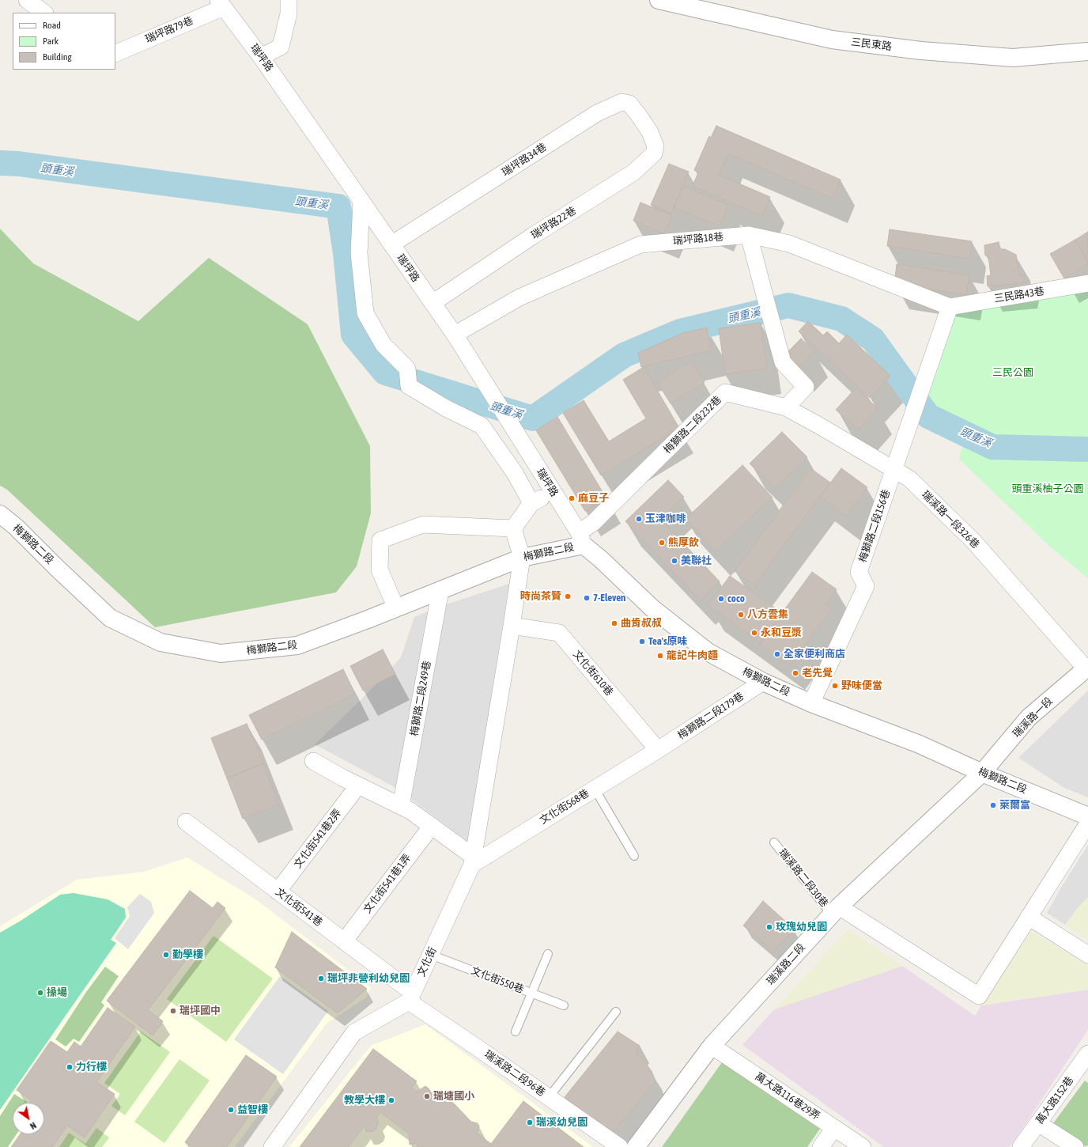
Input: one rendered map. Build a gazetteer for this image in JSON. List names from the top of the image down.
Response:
{
  "streets": {
    "street": [
      "瑞坪路79巷",
      "三民東路",
      "瑞坪路",
      "瑞坪路34巷",
      "瑞坪路22巷",
      "瑞坪路18巷",
      "三民路43巷",
      "梅獅路二段232巷",
      "瑞溪路一段326巷",
      "梅獅路二段156巷",
      "梅獅路二段",
      "文化街610巷",
      "梅獅路二段249巷",
      "梅獅路二段179巷",
      "瑞溪路一段",
      "文化街568巷",
      "文化街541巷2弄",
      "文化街541巷1弄",
      "文化街541巷",
      "文化街",
      "瑞溪路二段",
      "瑞溪路二段96巷",
      "萬大路116巷29弄",
      "萬大路152巷"
    ],
    "lane": ["瑞溪路二段30巷", "文化街550巷"]
  },
  "crossings": [
    ["瑞坪路79巷", "瑞坪路"],
    ["瑞坪路", "瑞坪路34巷"],
    ["瑞坪路", "瑞坪路22巷"],
    ["瑞坪路", "瑞坪路18巷"],
    ["瑞坪路", "梅獅路二段232巷"],
    ["瑞坪路", "梅獅路二段"],
    ["瑞坪路34巷", "瑞坪路22巷"],
    ["瑞坪路18巷", "三民路43巷"],
    ["梅獅路二段232巷", "瑞溪路一段326巷"],
    ["梅獅路二段232巷", "梅獅路二段"],
    ["瑞溪路一段326巷", "梅獅路二段156巷"],
    ["瑞溪路一段326巷", "瑞溪路一段"],
    ["梅獅路二段156巷", "梅獅路二段"],
    ["梅獅路二段", "梅獅路二段249巷"],
    ["梅獅路二段", "梅獅路二段179巷"],
    ["梅獅路二段", "瑞溪路一段"],
    ["梅獅路二段", "文化街"],
    ["梅獅路二段", "瑞溪路二段"],
    ["文化街610巷", "梅獅路二段179巷"],
    ["文化街610巷", "文化街568巷"],
    ["文化街610巷", "文化街"],
    ["梅獅路二段179巷", "文化街568巷"],
    ["瑞溪路一段", "瑞溪路二段"],
    ["文化街568巷", "文化街"],
    ["文化街541巷2弄", "文化街541巷"],
    ["瑞溪路二段30巷", "瑞溪路二段"],
    ["文化街541巷1弄", "文化街541巷"],
    ["文化街541巷", "文化街"],
    ["文化街541巷", "瑞溪路二段96巷"],
    ["文化街", "文化街550巷"],
    ["文化街", "瑞溪路二段96巷"],
    ["瑞溪路二段", "萬大路116巷29弄"]
  ],
  "water": ["頭重溪"],
  "parks": ["三民公園", "頭重溪柚子公園"],
  "places": [
    "麻豆子",
    "玉津咖啡",
    "熊厚飲",
    "美聯社",
    "時尚茶贊",
    "7-Eleven",
    "coco",
    "八方雲集",
    "曲肯叔叔",
    "永和豆漿",
    "Tea's原味",
    "全家便利商店",
    "龍記牛肉麵",
    "老先覺",
    "野味便當",
    "萊爾富",
    "玫瑰幼兒園",
    "勤學樓",
    "瑞坪非營利幼兒園",
    "操場",
    "瑞坪國中",
    "力行樓",
    "瑞塘國小",
    "教學大樓",
    "益智樓",
    "瑞溪幼兒園"
  ],
  "legend": ["Road", "Park", "Building"],
  "north": "bottom right"
}
